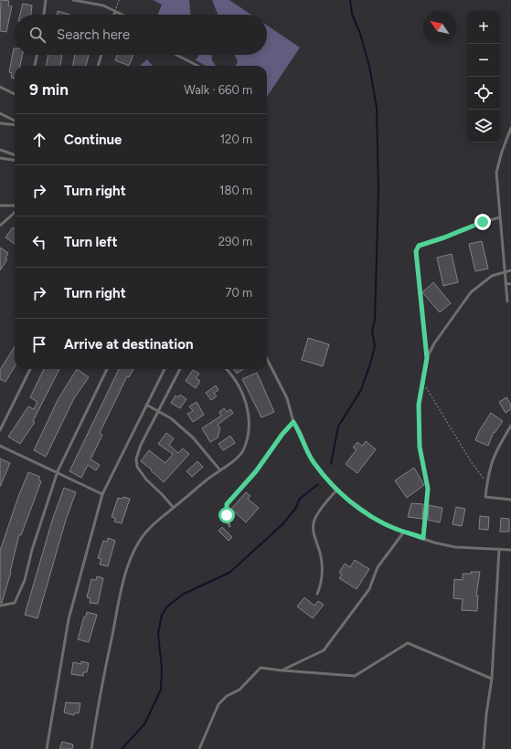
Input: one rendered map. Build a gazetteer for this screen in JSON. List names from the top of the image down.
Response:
{
  "north": "top left",
  "page": {
    "map_buttons": ["+", "−"],
    "search": "Search here",
    "heading": ["9 min", "Walk · 660 m"],
    "list": [
      ["Continue", "120 m"],
      ["Turn right", "180 m"],
      ["Turn left", "290 m"],
      ["Turn right", "70 m"],
      "Arrive at destination"
    ]
  }
}
